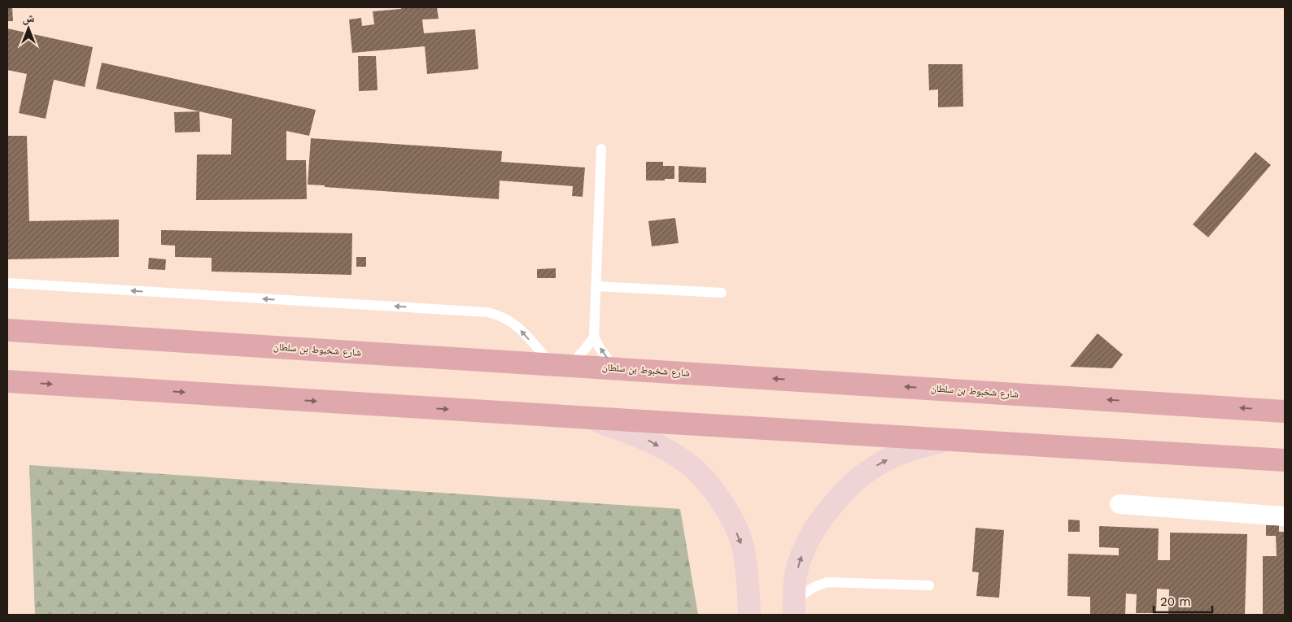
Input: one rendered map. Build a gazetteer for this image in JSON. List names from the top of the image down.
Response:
{
  "streets": {
    "main road": ["شارع شخبوط بن سلطان"]
  },
  "scale_bar": "20 m",
  "north": "top"
}
